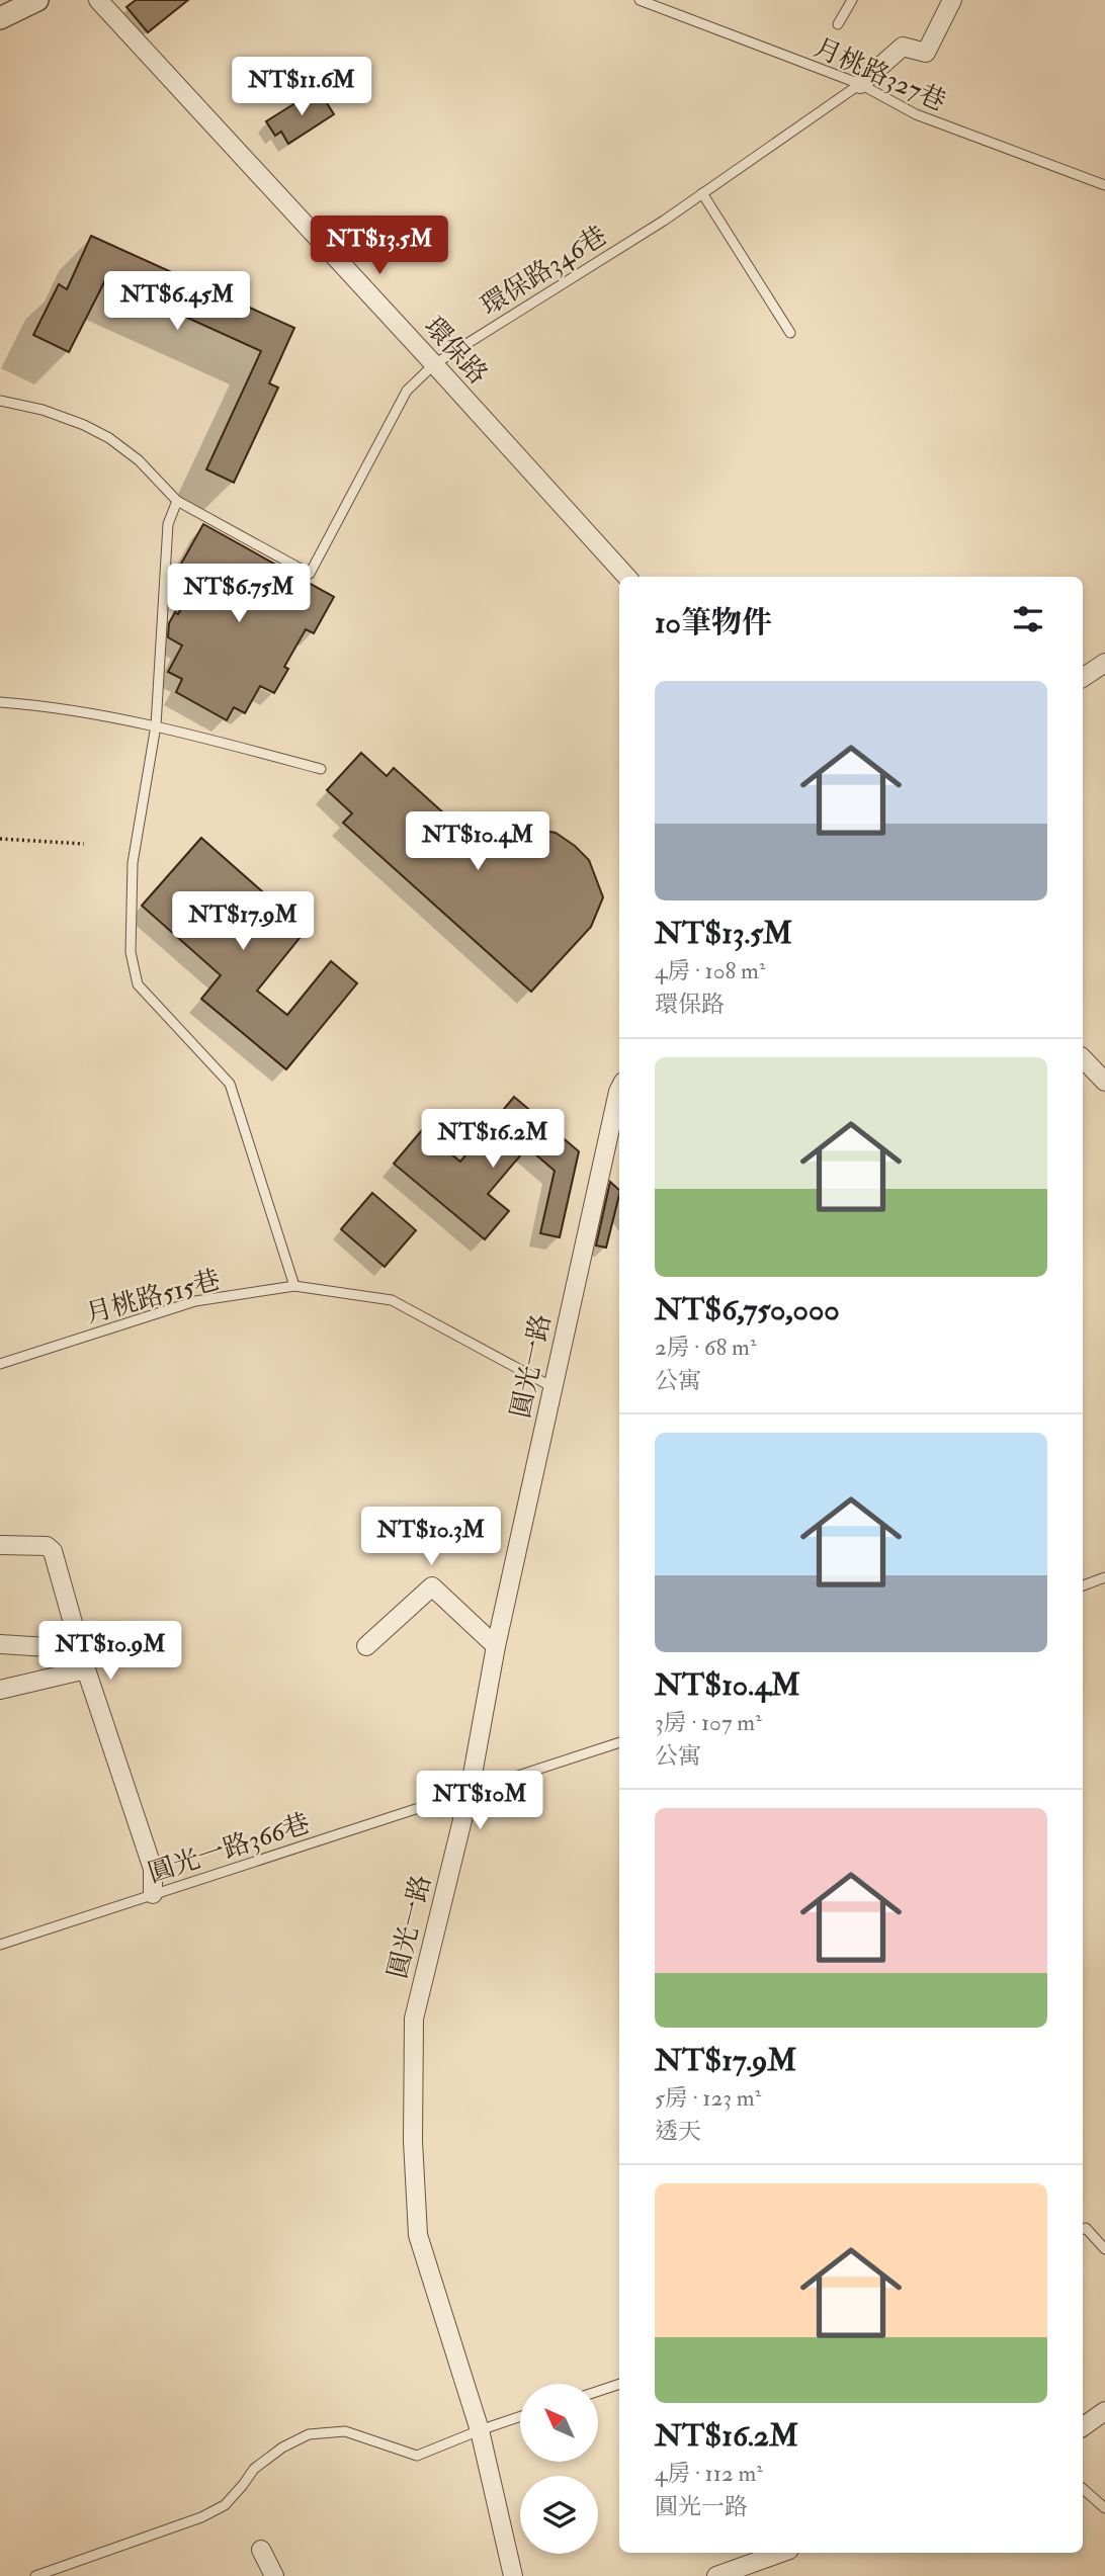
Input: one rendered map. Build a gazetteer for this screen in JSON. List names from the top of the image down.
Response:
{
  "streets": {
    "street": ["環保路", "圓光一路"],
    "lane": [
      "月桃路327巷",
      "環保路346巷",
      "月桃路515巷",
      "圓光一路366巷"
    ]
  },
  "crossings": [
    ["月桃路327巷", "環保路346巷"],
    ["環保路346巷", "環保路"],
    ["月桃路515巷", "圓光一路"],
    ["圓光一路", "圓光一路366巷"]
  ],
  "north": "top left",
  "page": {
    "price": [
      "NT$11.6M",
      "NT$13.5M",
      "NT$6.45M",
      "NT$6.75M",
      "NT$10.4M",
      "NT$17.9M",
      "NT$16.2M",
      "NT$10.3M",
      "NT$10.9M",
      "NT$10M"
    ],
    "heading": "10筆物件",
    "list": [
      {
        "name": "NT$13.5M",
        "note": "4房 · 108 m² · 環保路"
      },
      {
        "name": "NT$6,750,000",
        "note": "2房 · 68 m² · 公寓"
      },
      {
        "name": "NT$10.4M",
        "note": "3房 · 107 m² · 公寓"
      },
      {
        "name": "NT$17.9M",
        "note": "5房 · 123 m² · 透天"
      },
      {
        "name": "NT$16.2M",
        "note": "4房 · 112 m² · 圓光一路"
      }
    ]
  }
}
